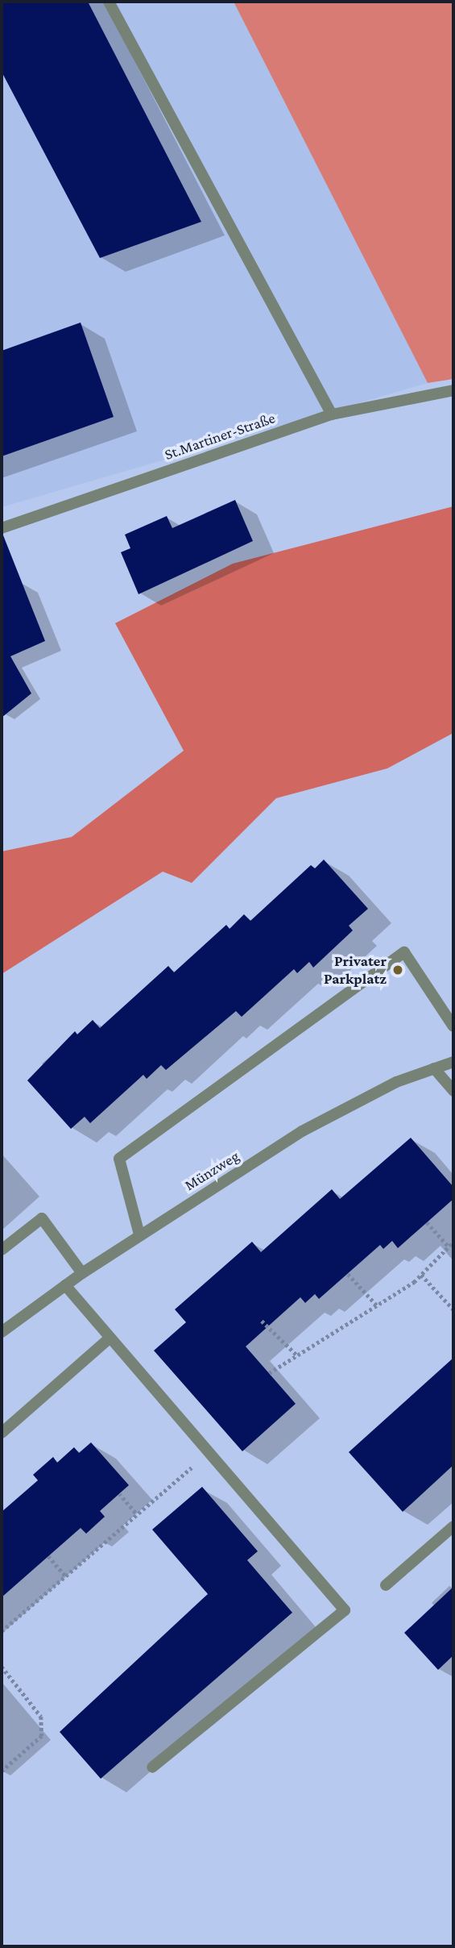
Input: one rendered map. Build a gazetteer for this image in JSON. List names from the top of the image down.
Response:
{
  "streets": {
    "street": ["St.Martiner-Straße", "Münzweg"]
  },
  "places": ["Privater Parkplatz"]
}
